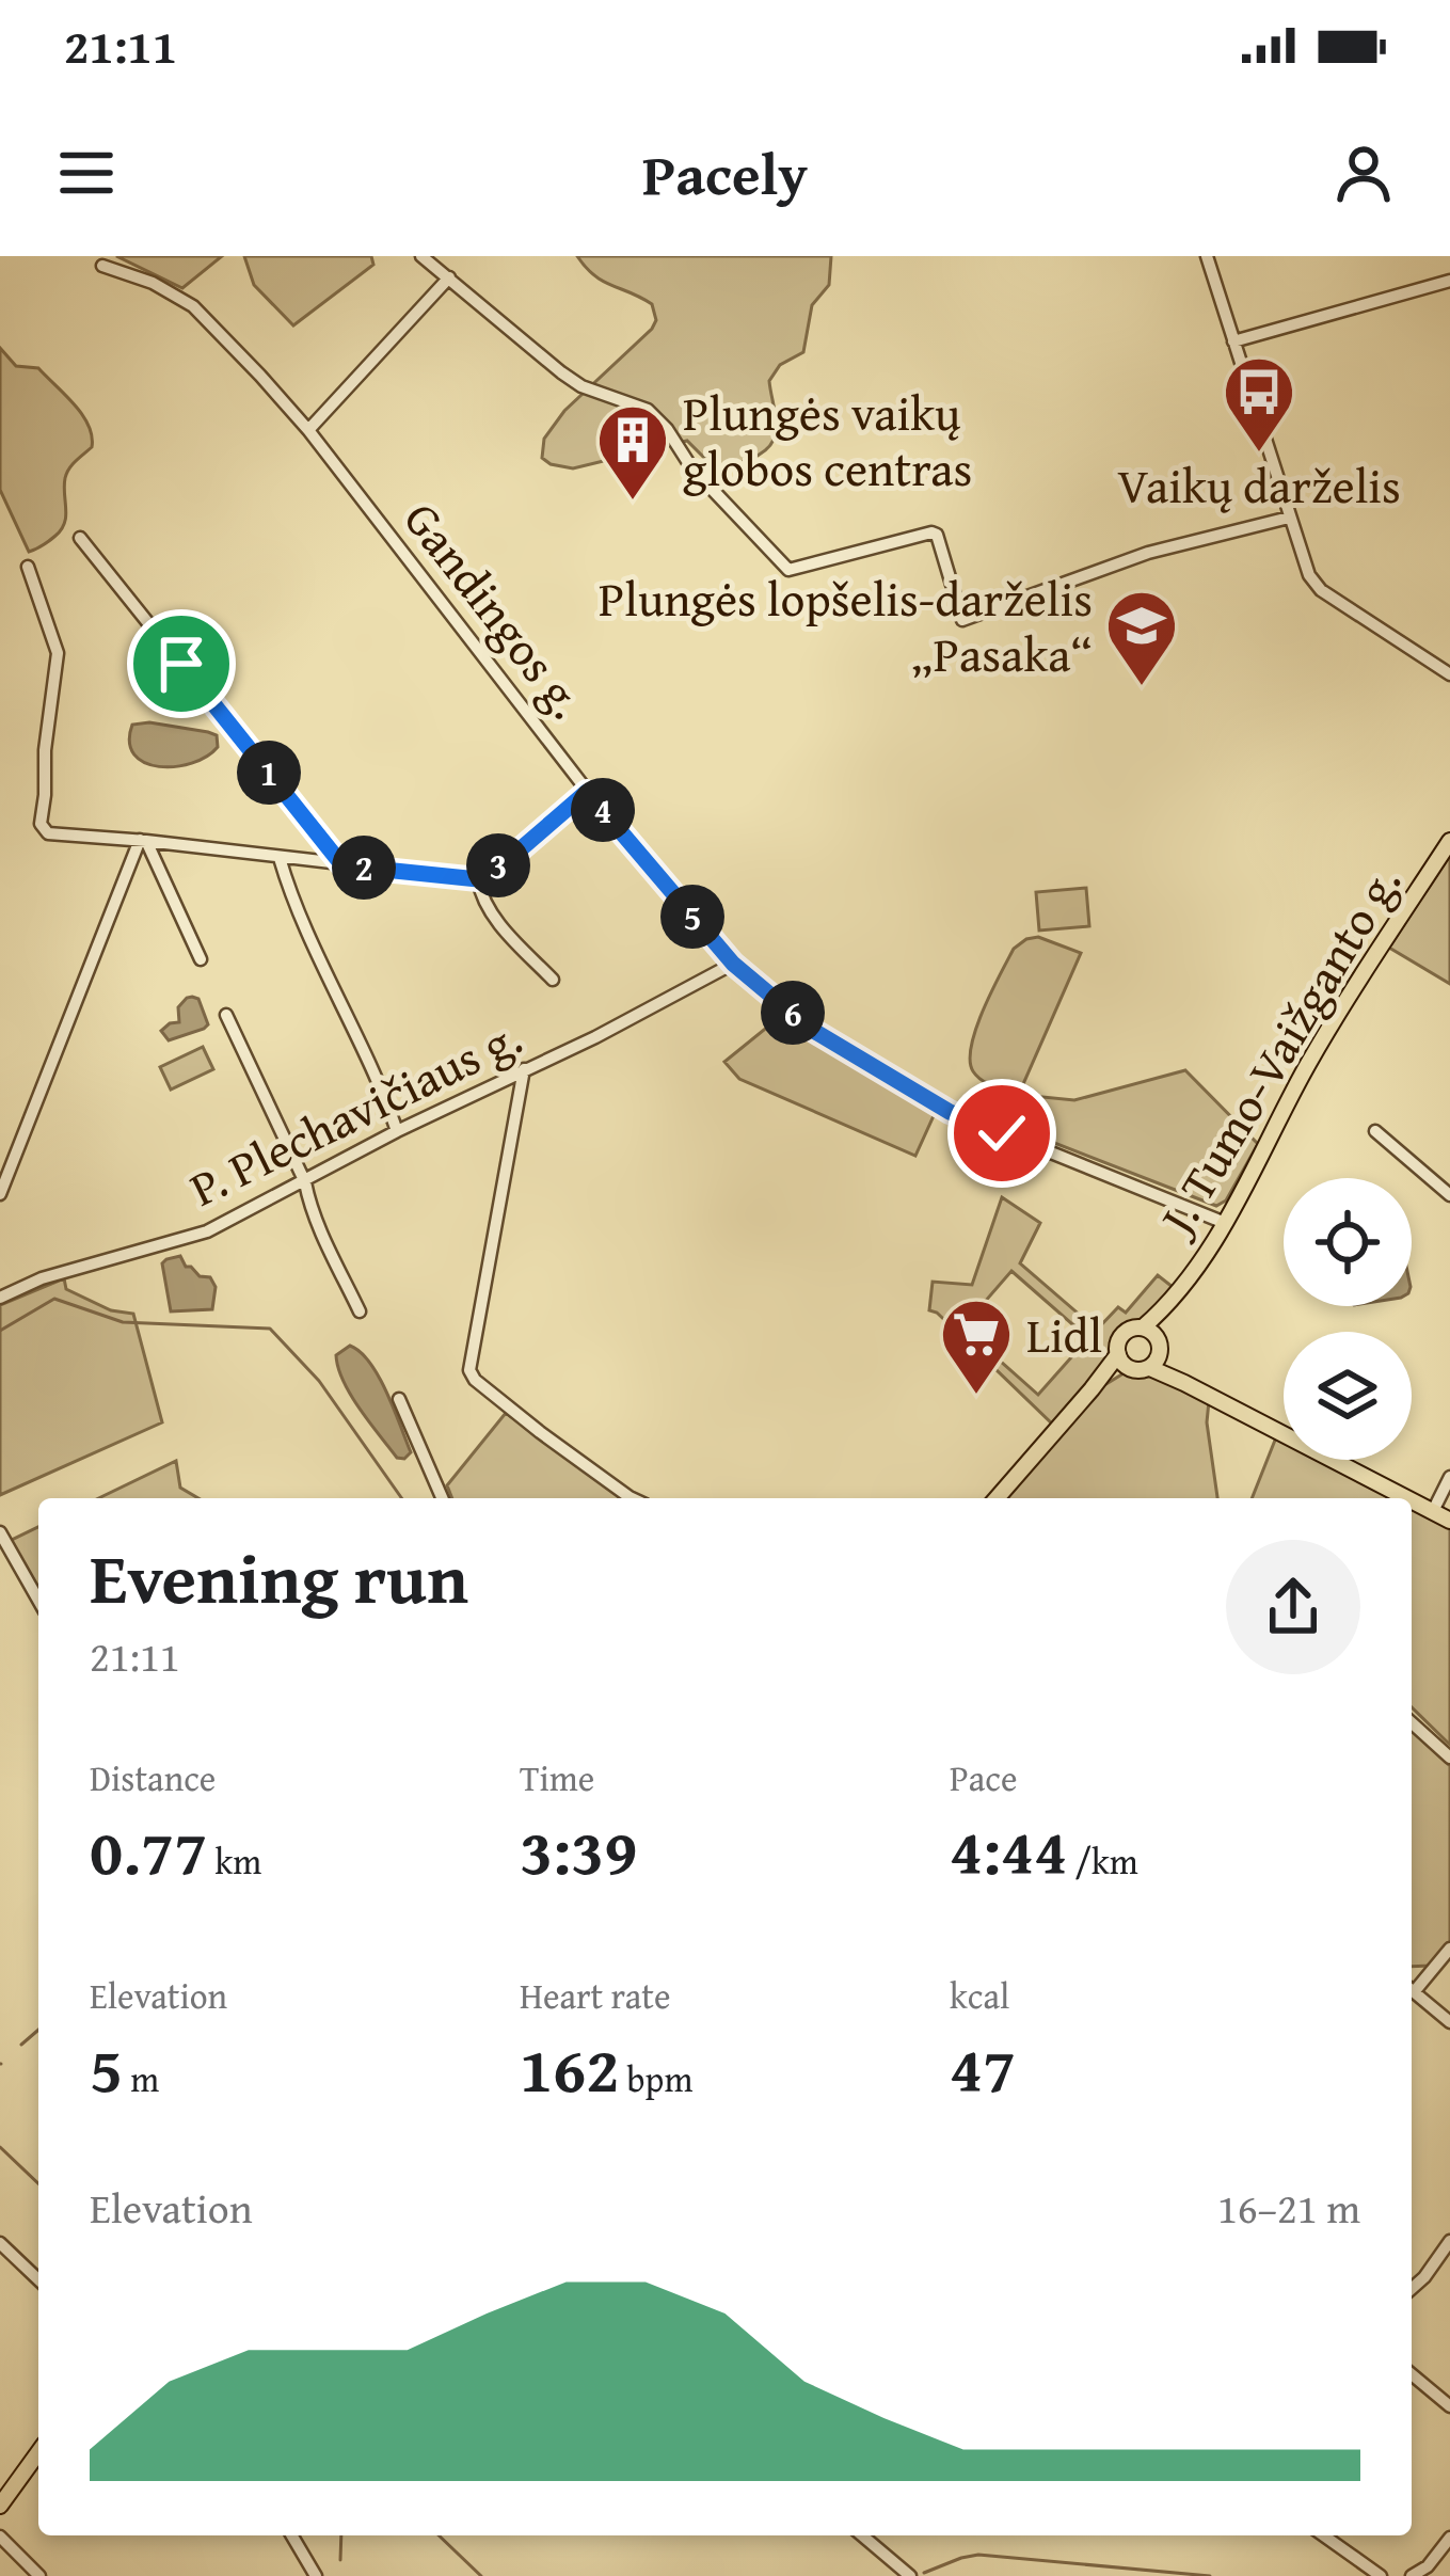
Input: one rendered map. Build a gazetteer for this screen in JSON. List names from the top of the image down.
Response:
{
  "streets": {
    "main road": ["J. Tumo-Vaižganto g."],
    "street": ["Gandingos g.", "P. Plechavičiaus g."]
  },
  "crossings": [
    ["Gandingos g.", "J. Tumo-Vaižganto g."],
    ["Gandingos g.", "P. Plechavičiaus g."]
  ],
  "places": {
    "bus stop": ["Vaikų darželis"],
    "building": ["Plungės vaikų globos centras"],
    "school or university": ["Plungės lopšelis-darželis „Pasaka“"],
    "supermarket": ["Lidl"]
  },
  "page": {
    "status": "21:11",
    "header": "Pacely",
    "pins": [
      "1",
      "4",
      "3",
      "2",
      "5",
      "6"
    ],
    "heading": ["Evening run", "21:11"],
    "stats": [
      ["Distance", "0.77 km"],
      ["Time", "3:39"],
      ["Pace", "4:44 /km"],
      ["Elevation", "5 m"],
      ["Heart rate", "162 bpm"],
      ["kcal", "47"]
    ],
    "chart": ["Elevation", "16–21 m"]
  }
}
